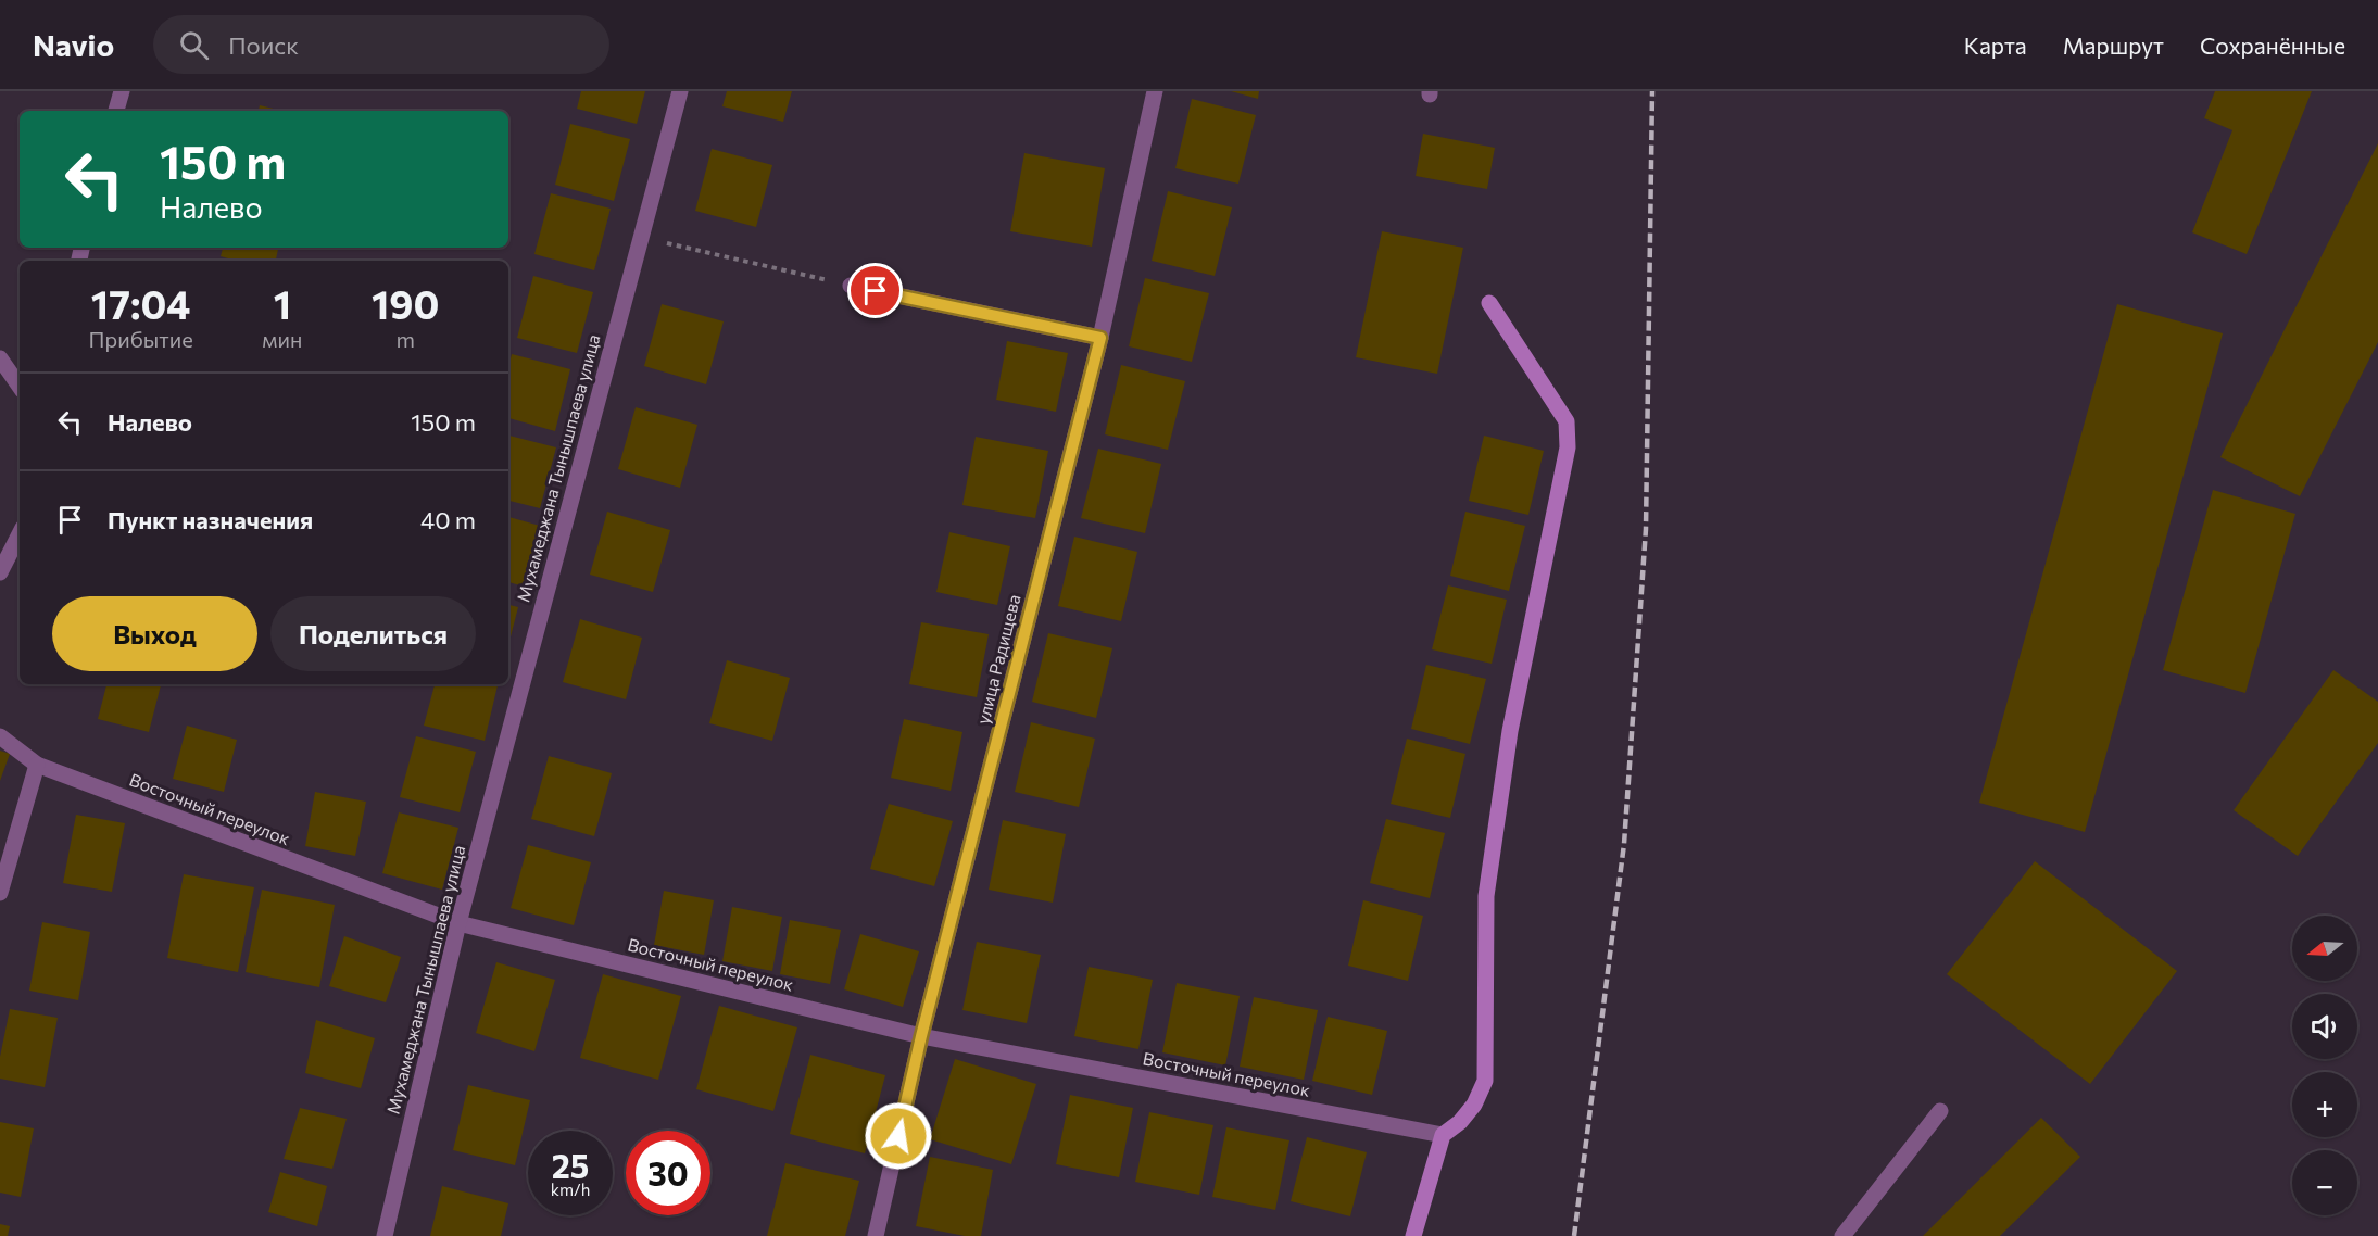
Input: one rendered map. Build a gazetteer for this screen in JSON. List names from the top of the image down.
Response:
{
  "streets": {
    "street": ["Мухамеджана Тынышпаева улица", "улица Радищева", "Восточный переулок"]
  },
  "crossings": [
    ["Мухамеджана Тынышпаева улица", "Восточный переулок"],
    ["улица Радищева", "Восточный переулок"]
  ],
  "north": "left",
  "page": {
    "header": "Navio",
    "search": "Поиск",
    "nav": ["Карта", "Маршрут", "Сохранённые"],
    "turn": ["150 m", "Налево"],
    "eta": [
      "17:04",
      "Прибытие",
      "1",
      "мин",
      "190",
      "m"
    ],
    "list": [
      {
        "name": "Налево",
        "value": "150 m"
      },
      {
        "name": "Пункт назначения",
        "value": "40 m"
      }
    ],
    "buttons": ["Выход", "Поделиться"],
    "map_buttons": ["+", "−"],
    "speed": "25 km/h",
    "limit": "30"
  }
}
